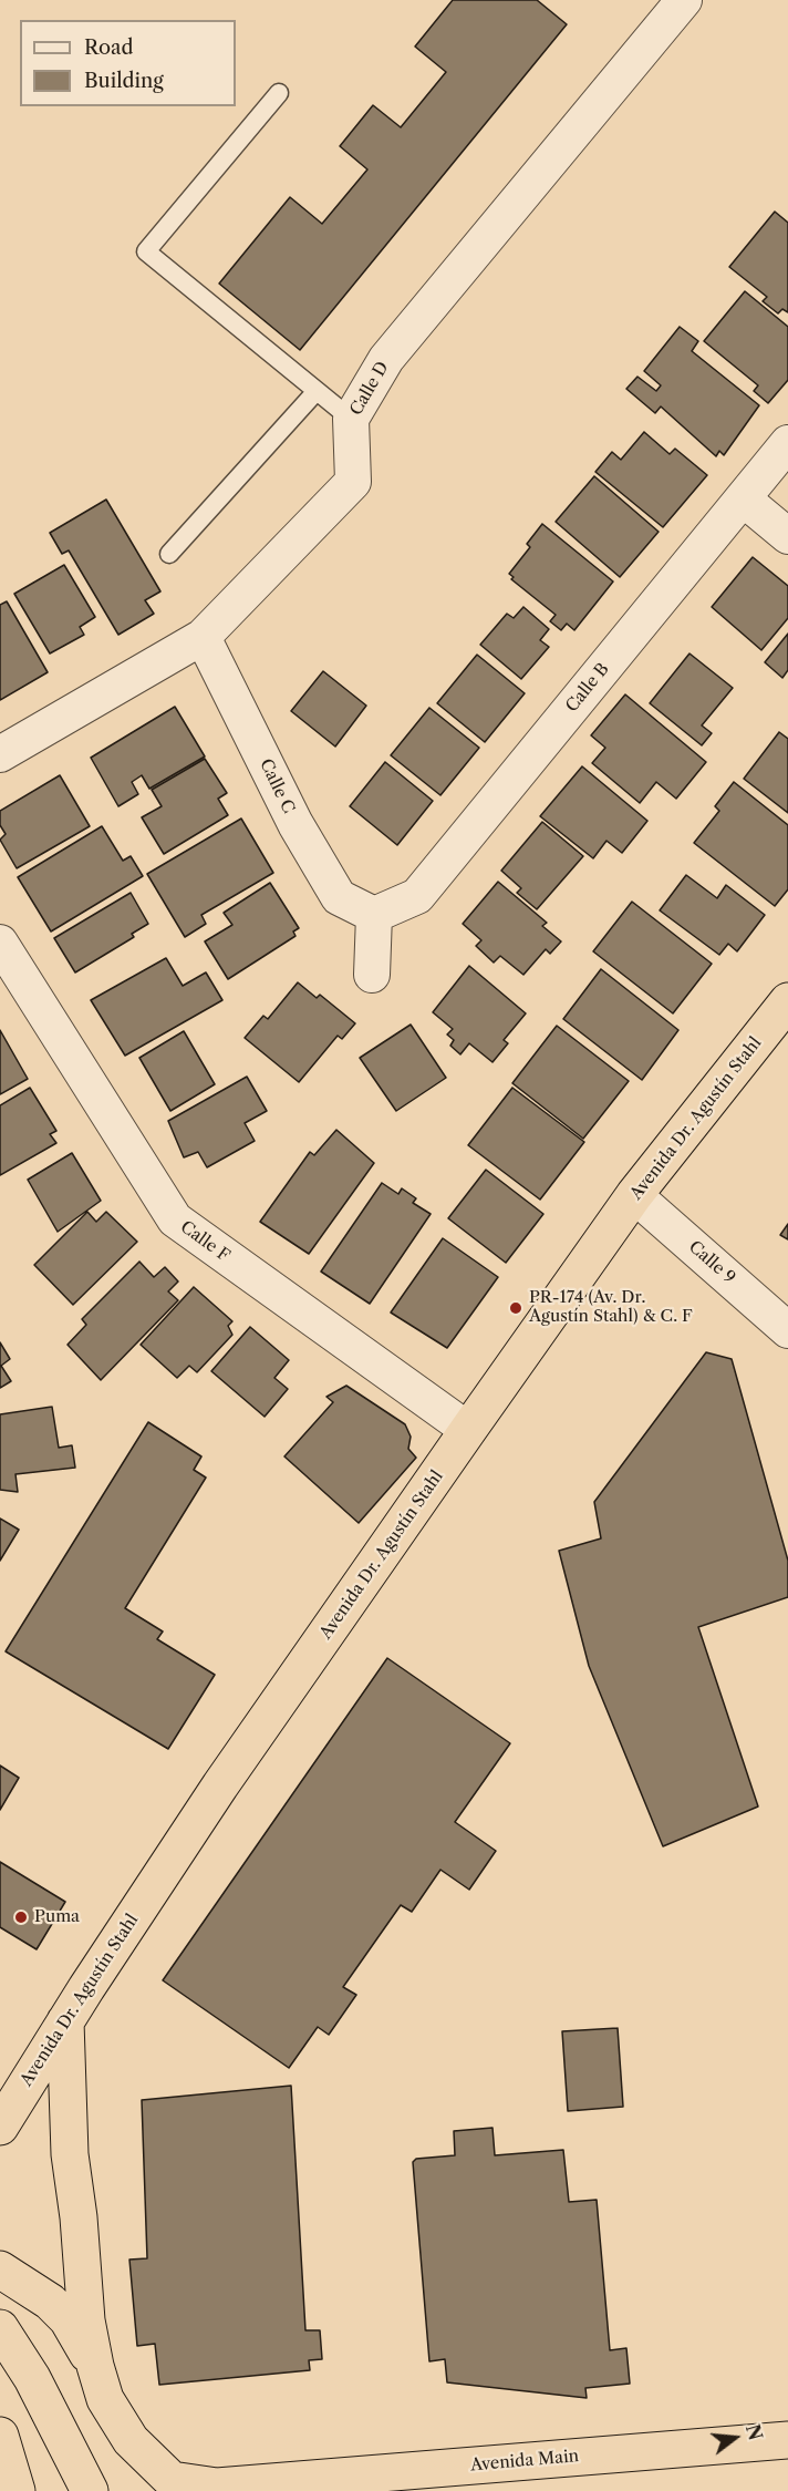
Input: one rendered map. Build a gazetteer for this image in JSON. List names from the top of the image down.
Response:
{
  "streets": {
    "highway": ["Avenida Dr. Agustín Stahl", "Avenida Main"],
    "street": [
      "Calle D",
      "Calle B",
      "Calle C",
      "Calle F",
      "Calle 9"
    ]
  },
  "crossings": [
    ["Calle D", "Calle C"],
    ["Calle B", "Calle C"],
    ["Avenida Dr. Agustín Stahl", "Calle F"],
    ["Avenida Dr. Agustín Stahl", "Calle 9"]
  ],
  "places": ["PR-174 (Av. Dr. Agustín Stahl) & C. F", "Puma"],
  "legend": ["Road", "Building"],
  "north": "right"
}
